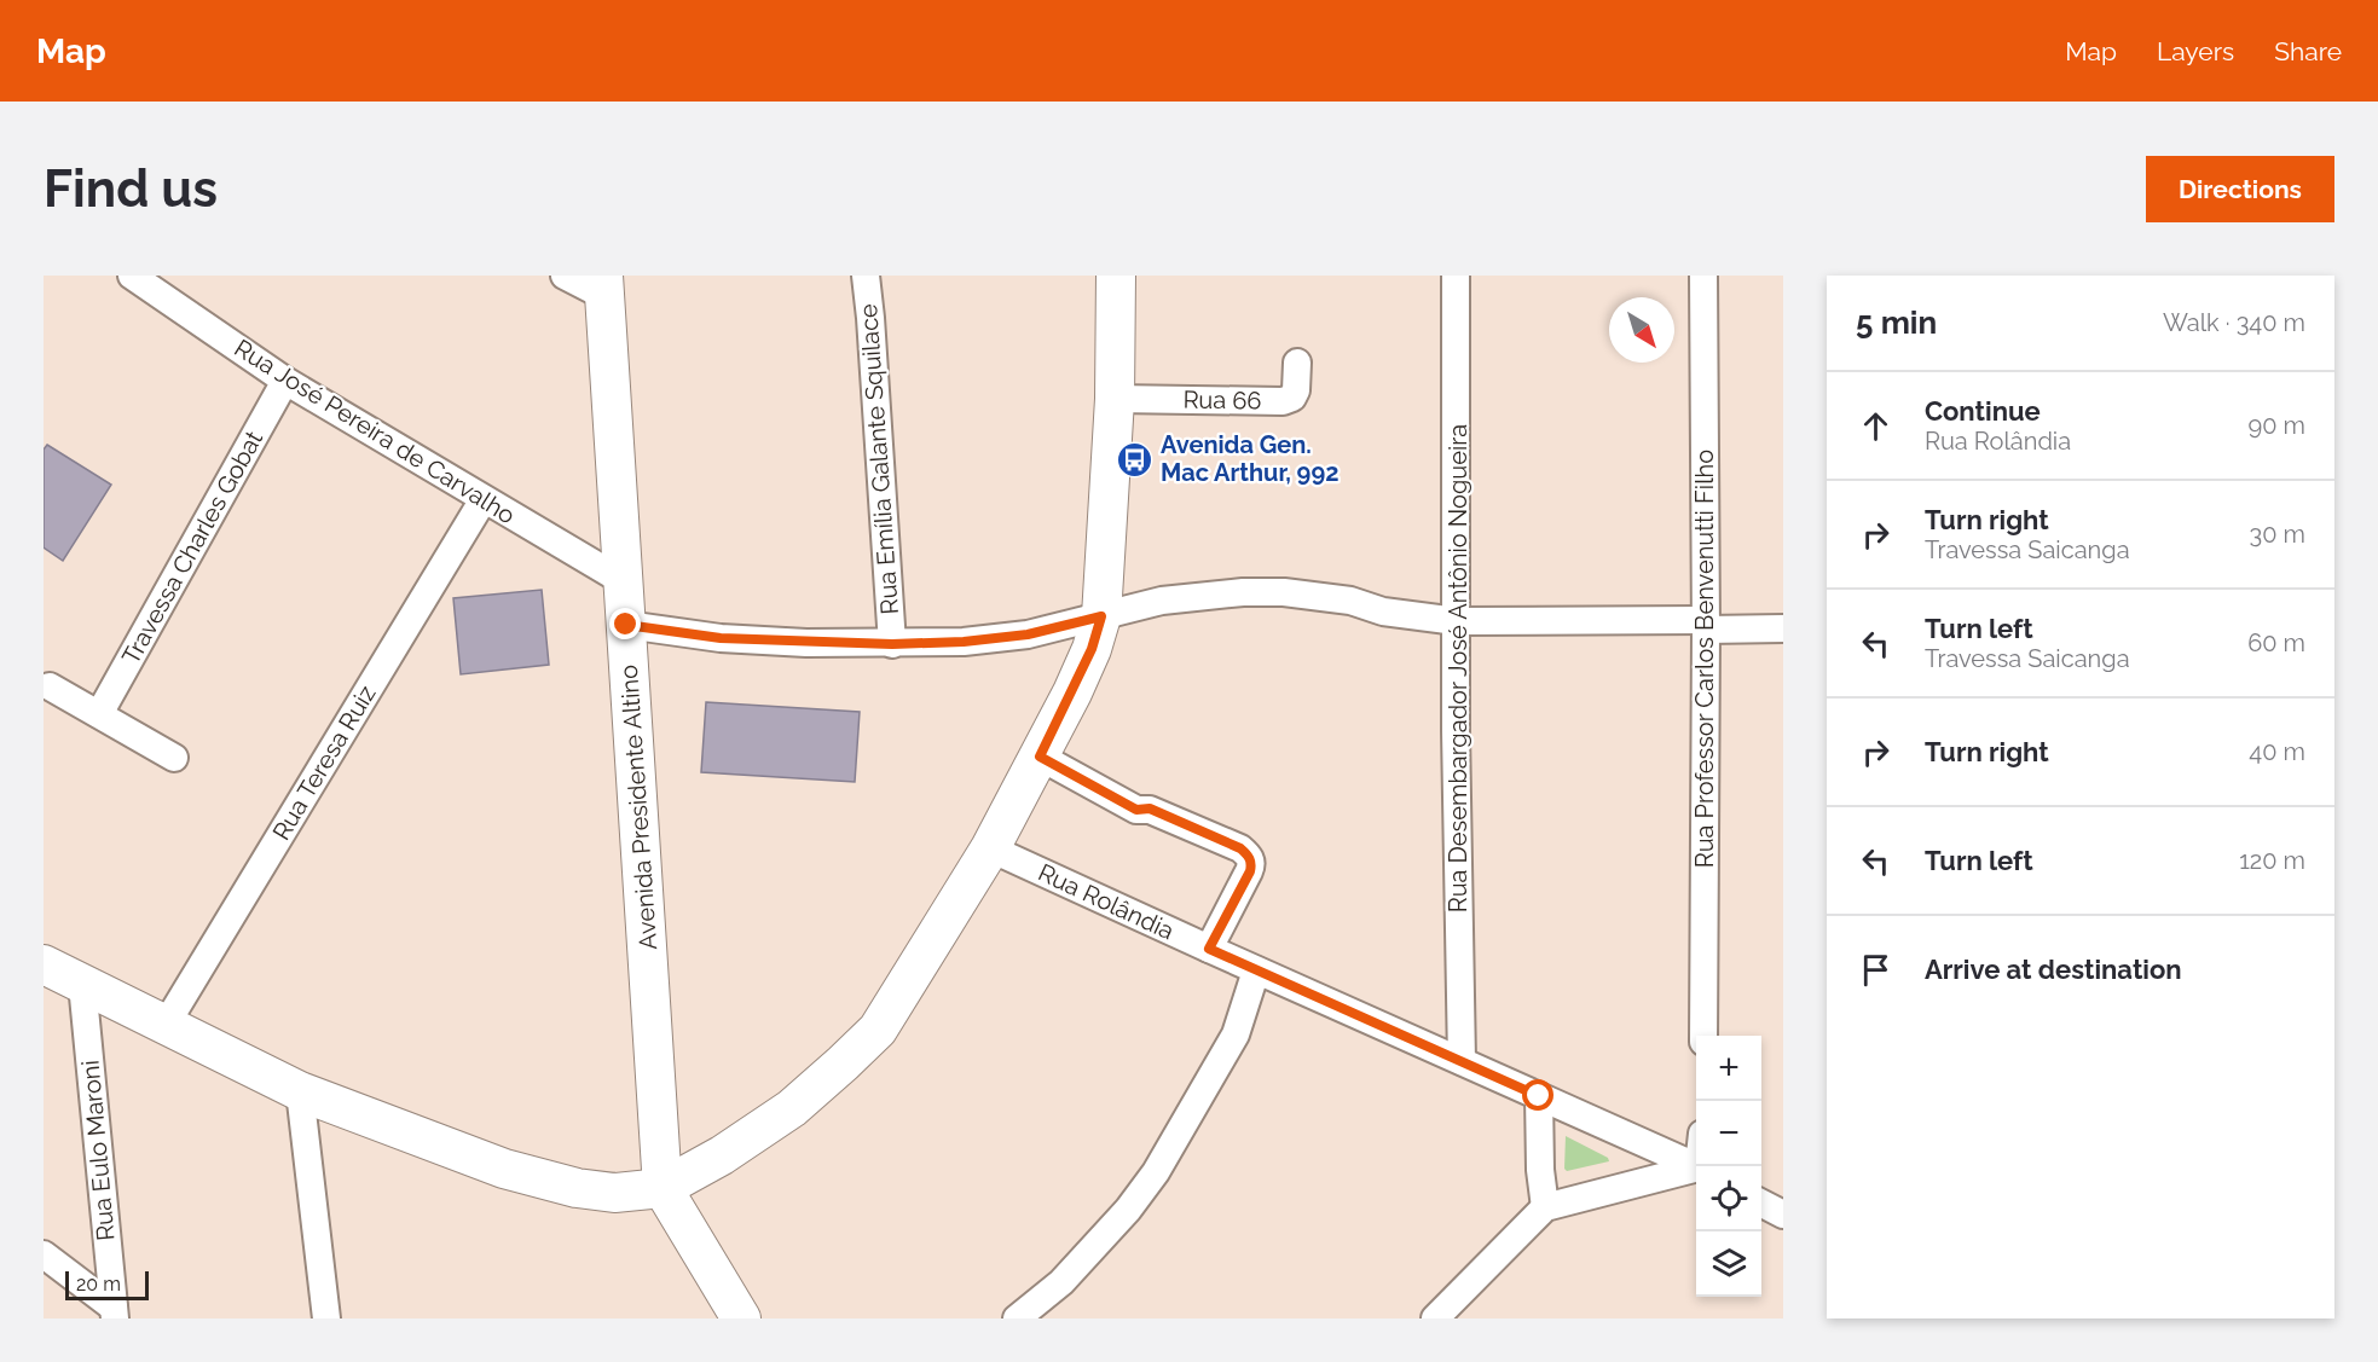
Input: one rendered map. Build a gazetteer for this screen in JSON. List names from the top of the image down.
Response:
{
  "streets": {
    "street": [
      "Rua 66",
      "Rua José Pereira de Carvalho",
      "Rua Emília Galante Squilace",
      "Travessa Charles Gobat",
      "Rua Professor Carlos Benvenutti Filho",
      "Rua Desembargador José Antônio Nogueira",
      "Rua Teresa Ruiz",
      "Avenida Presidente Altino",
      "Rua Rolândia",
      "Rua Eulo Maroni"
    ]
  },
  "crossings": [
    ["Rua José Pereira de Carvalho", "Travessa Charles Gobat"],
    ["Rua José Pereira de Carvalho", "Rua Teresa Ruiz"],
    ["Rua José Pereira de Carvalho", "Avenida Presidente Altino"],
    ["Rua Desembargador José Antônio Nogueira", "Rua Rolândia"]
  ],
  "places": {
    "bus stop": ["Avenida Gen. Mac Arthur, 992"]
  },
  "scale_bar": "20 m",
  "north": "bottom right",
  "page": {
    "header": "Map",
    "nav": ["Map", "Layers", "Share"],
    "buttons": "Directions",
    "title": "Find us",
    "heading": ["5 min", "Walk · 340 m"],
    "list": [
      ["Continue", "Rua Rolândia", "90 m"],
      ["Turn right", "Travessa Saicanga", "30 m"],
      ["Turn left", "Travessa Saicanga", "60 m"],
      ["Turn right", "40 m"],
      ["Turn left", "120 m"],
      "Arrive at destination"
    ],
    "map_buttons": ["+", "−"],
    "scale": "20 m"
  }
}
